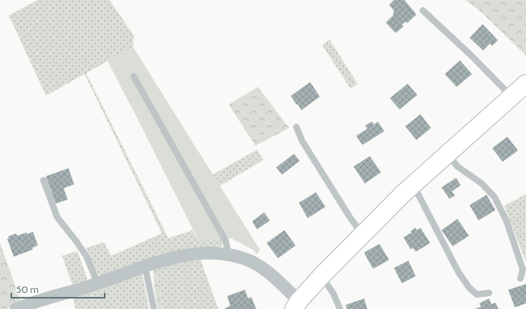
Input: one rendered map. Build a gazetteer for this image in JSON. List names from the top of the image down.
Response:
{
  "scale_bar": "50 m"
}
